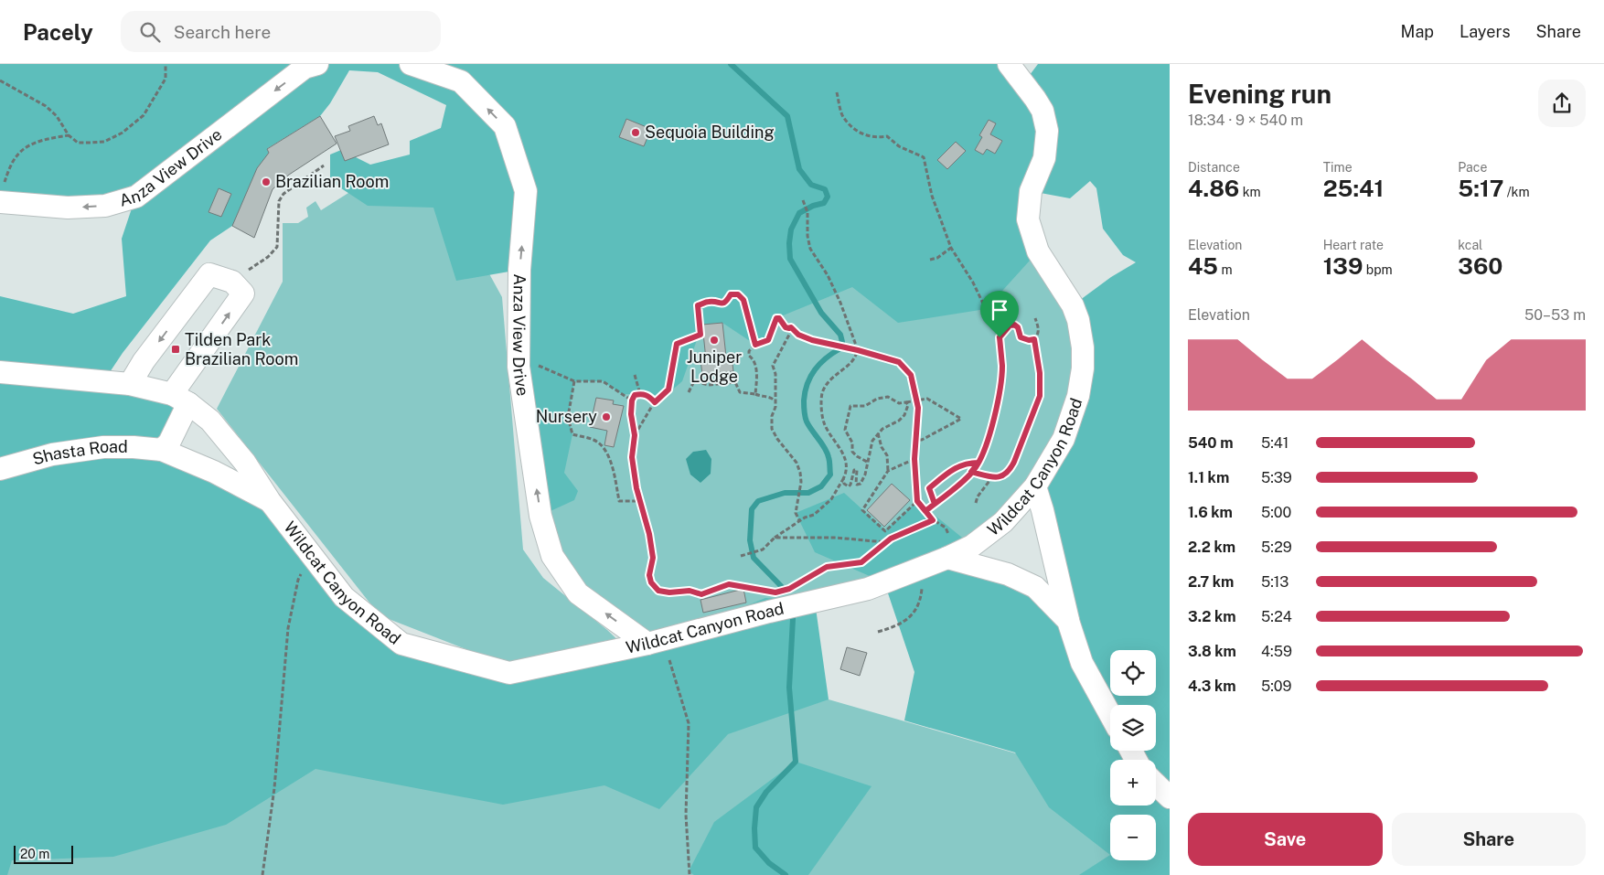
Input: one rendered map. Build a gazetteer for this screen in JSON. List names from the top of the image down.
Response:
{
  "streets": {
    "street": ["Anza View Drive", "Shasta Road", "Wildcat Canyon Road"]
  },
  "crossings": [
    ["Anza View Drive", "Wildcat Canyon Road"],
    ["Shasta Road", "Wildcat Canyon Road"]
  ],
  "places": {
    "other": [
      "Sequoia Building",
      "Brazilian Room",
      "Juniper Lodge",
      "Nursery"
    ],
    "transit": ["Tilden Park Brazilian Room"]
  },
  "scale_bar": "20 m",
  "page": {
    "header": "Pacely",
    "search": "Search here",
    "nav": ["Map", "Layers", "Share"],
    "heading": ["Evening run", "18:34 · 9 × 540 m"],
    "stats": [
      ["Distance", "4.86 km"],
      ["Time", "25:41"],
      ["Pace", "5:17 /km"],
      ["Elevation", "45 m"],
      ["Heart rate", "139 bpm"],
      ["kcal", "360"]
    ],
    "chart": ["Elevation", "50–53 m"],
    "list": [
      {
        "name": "540 m",
        "note": "5:41"
      },
      {
        "name": "1.1 km",
        "note": "5:39"
      },
      {
        "name": "1.6 km",
        "note": "5:00"
      },
      {
        "name": "2.2 km",
        "note": "5:29"
      },
      {
        "name": "2.7 km",
        "note": "5:13"
      },
      {
        "name": "3.2 km",
        "note": "5:24"
      },
      {
        "name": "3.8 km",
        "note": "4:59"
      },
      {
        "name": "4.3 km",
        "note": "5:09"
      }
    ],
    "map_buttons": ["+", "−"],
    "buttons": ["Save", "Share"],
    "scale": "20 m"
  }
}
